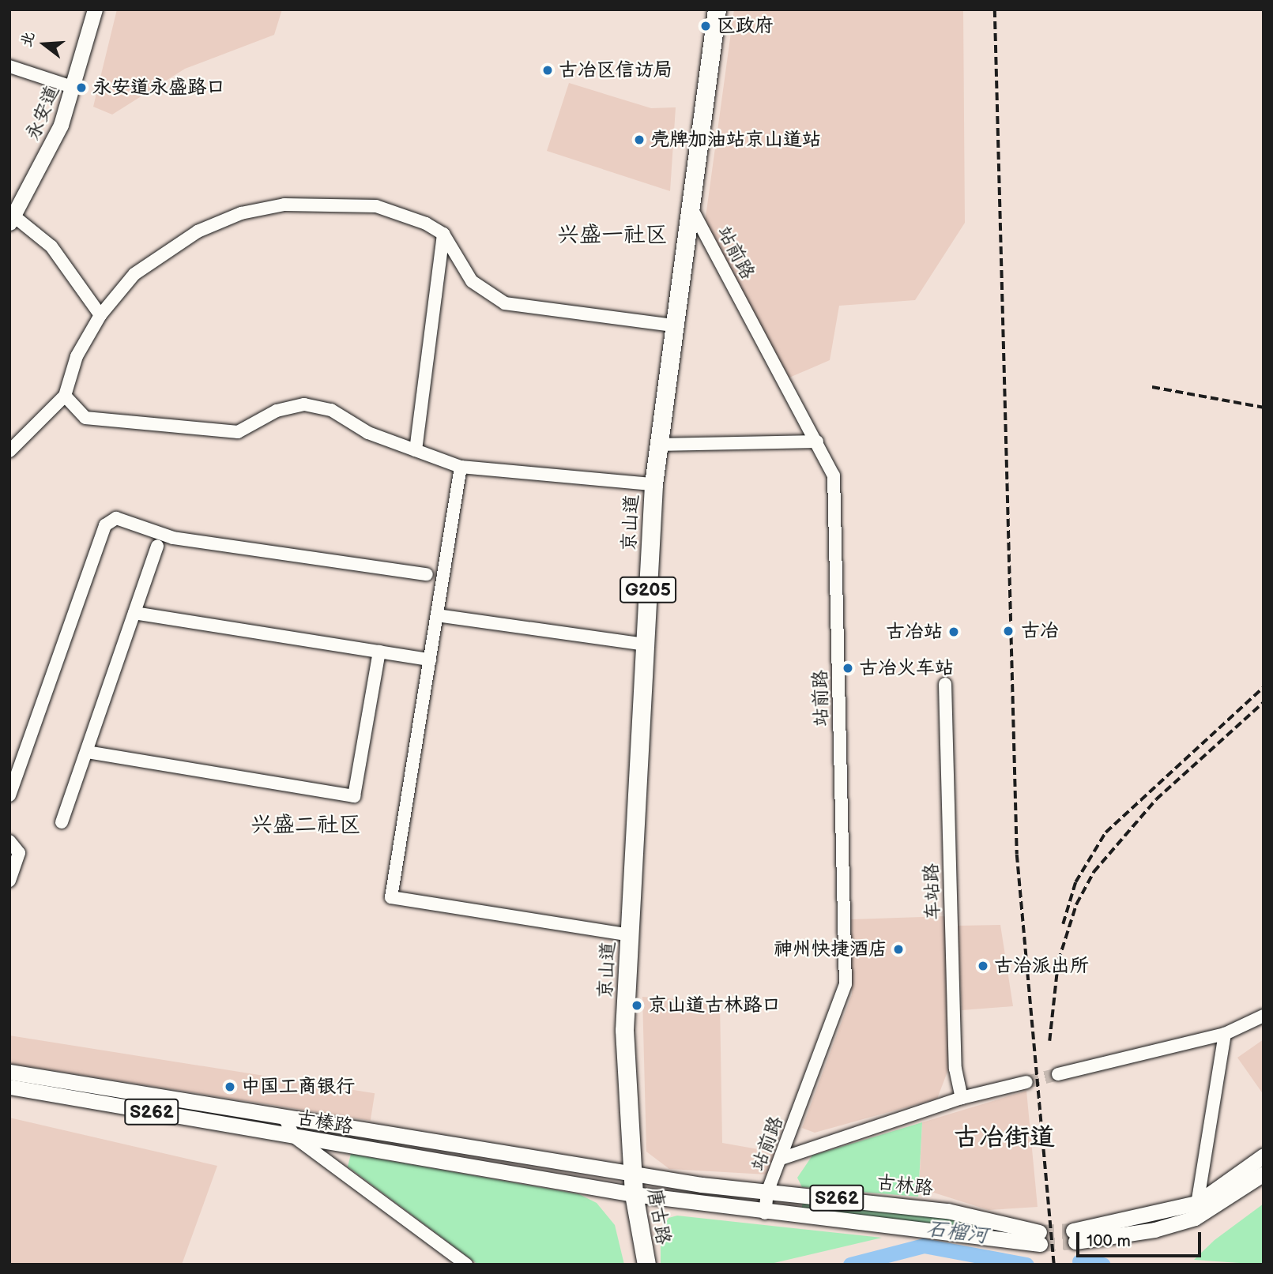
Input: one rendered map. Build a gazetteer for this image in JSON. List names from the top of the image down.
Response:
{
  "streets": {
    "highway": ["京山道", "G205", "唐古路"],
    "main road": [
      "永安道",
      "S262",
      "古榛路",
      "古林路"
    ],
    "street": ["站前路", "车站路"]
  },
  "crossings": [
    ["站前路", "京山道"],
    ["站前路", "古林路"],
    ["京山道", "古榛路"],
    ["京山道", "古林路"],
    ["京山道", "唐古路"],
    ["古榛路", "古林路"],
    ["古榛路", "唐古路"],
    ["古林路", "唐古路"]
  ],
  "districts": ["兴盛一社区", "兴盛二社区", "古冶街道"],
  "water": ["石榴河"],
  "places": [
    "区政府",
    "古冶区信访局",
    "永安道永盛路口",
    "壳牌加油站京山道站",
    "古冶",
    "古冶站",
    "古冶火车站",
    "神州快捷酒店",
    "古治派出所",
    "京山道古林路口",
    "中国工商银行"
  ],
  "scale_bar": "100 m",
  "north": "left"
}
